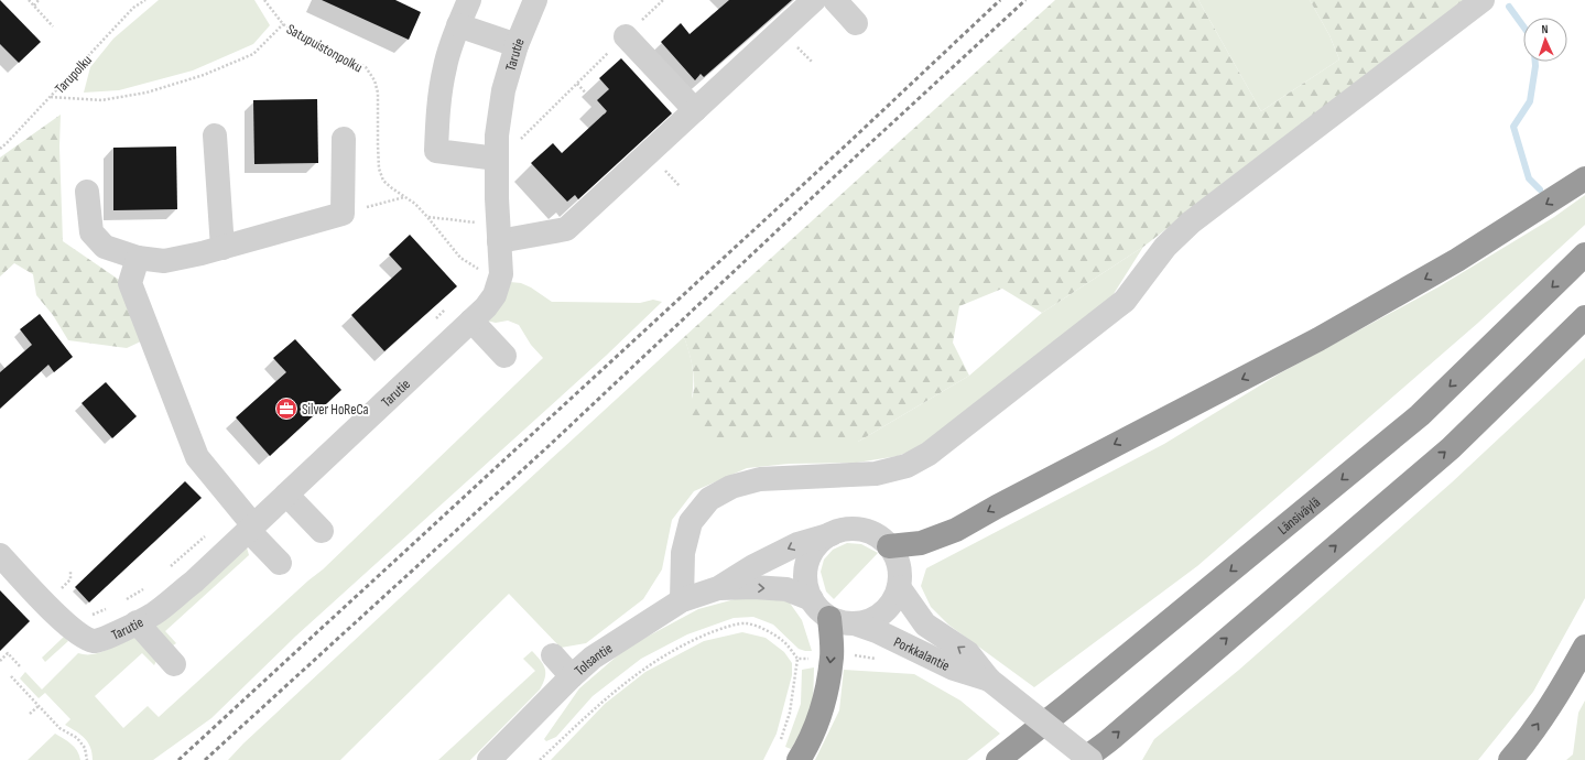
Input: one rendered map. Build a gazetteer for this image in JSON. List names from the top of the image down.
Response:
{
  "streets": {
    "highway": ["Länsiväylä"],
    "street": ["Tarutie", "Porkkalantie", "Tolsantie"],
    "path": ["Satupuistonpolku", "Tarupolku"]
  },
  "crossings": [
    ["Satupuistonpolku", "Tarutie"],
    ["Porkkalantie", "Tolsantie"]
  ],
  "places": {
    "office": ["Silver HoReCa"]
  },
  "north": "top"
}
